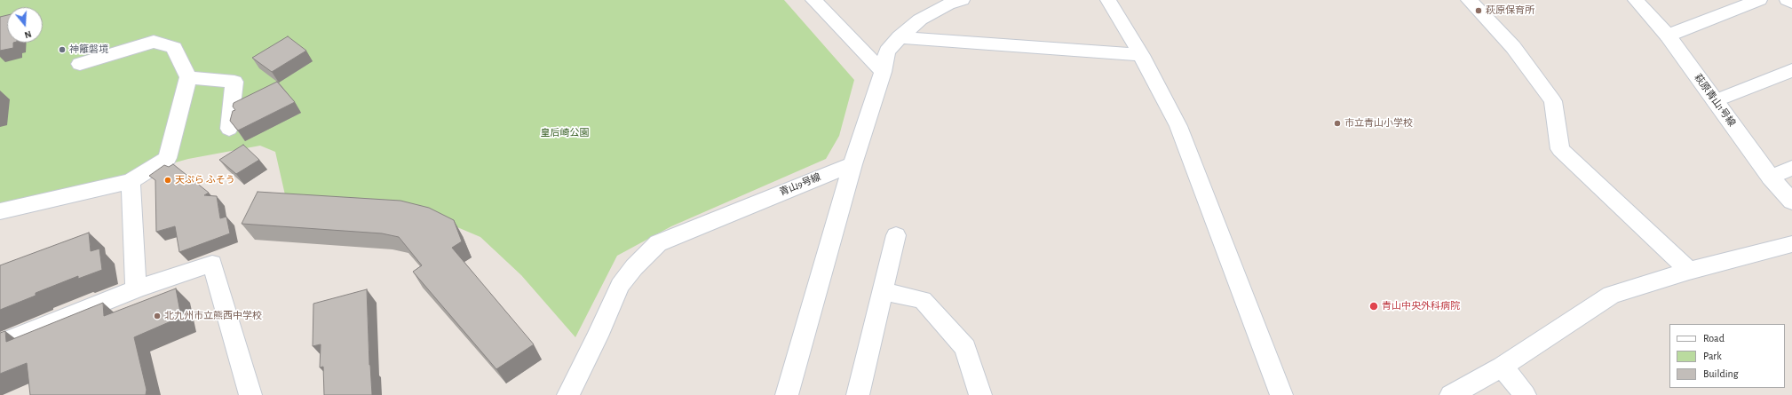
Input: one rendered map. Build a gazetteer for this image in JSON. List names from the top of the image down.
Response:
{
  "streets": {
    "street": ["萩原青山1号線", "青山9号線"]
  },
  "parks": ["皇后崎公園"],
  "places": [
    "萩原保育所",
    "神籬磐境",
    "市立青山小学校",
    "天ぷら ふそう",
    "青山中央外科病院",
    "北九州市立熊西中学校"
  ],
  "legend": ["Road", "Park", "Building"],
  "north": "bottom"
}
